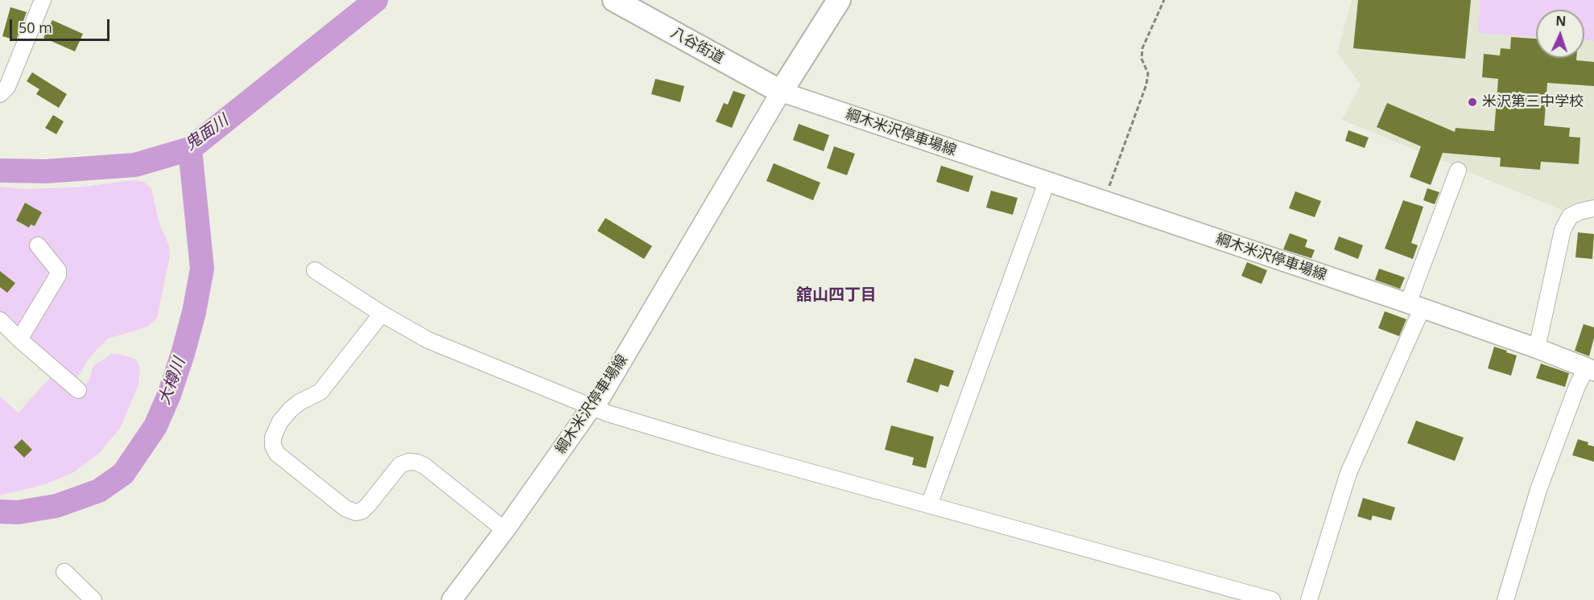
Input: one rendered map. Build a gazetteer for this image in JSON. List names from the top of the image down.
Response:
{
  "streets": {
    "highway": ["八谷街道"],
    "main road": ["綱木米沢停車場線"]
  },
  "crossings": [
    ["八谷街道", "綱木米沢停車場線"]
  ],
  "districts": ["舘山四丁目"],
  "water": ["鬼面川", "大樽川"],
  "places": ["米沢第三中学校"],
  "scale_bar": "50 m",
  "north": "top"
}
